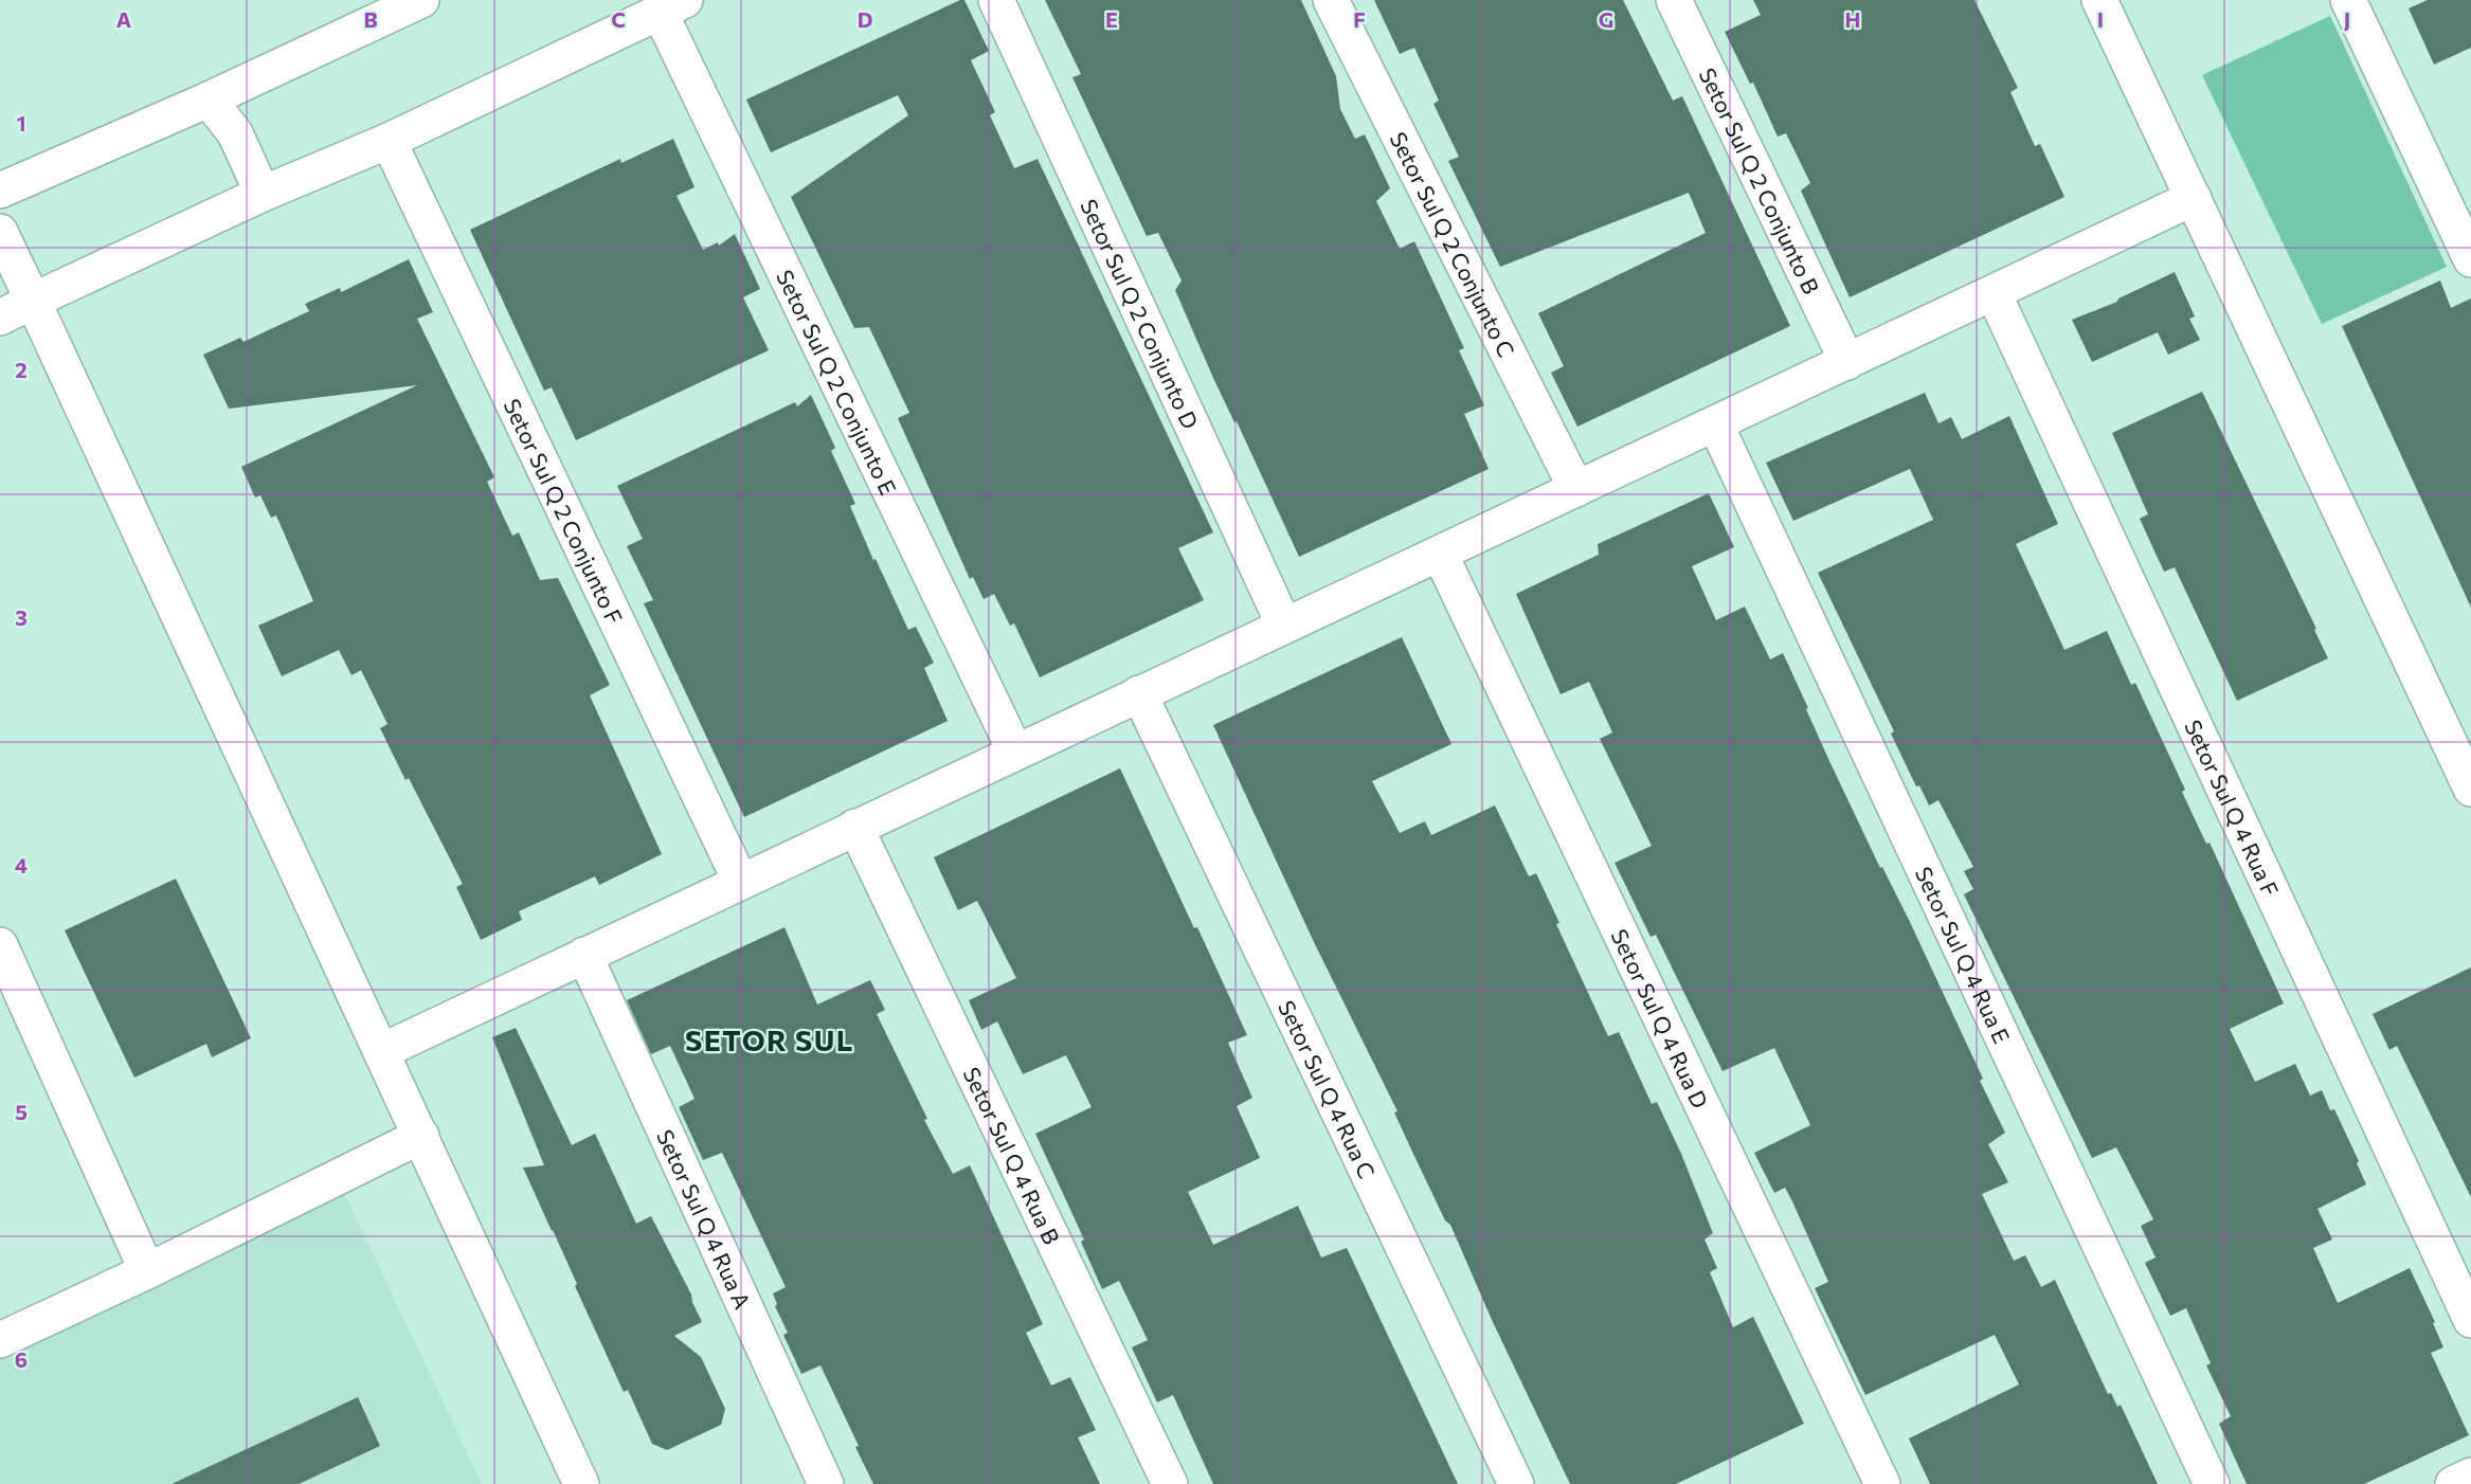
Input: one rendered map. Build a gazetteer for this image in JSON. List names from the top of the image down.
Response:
{
  "streets": {
    "street": [
      "Setor Sul Q 2 Conjunto B",
      "Setor Sul Q 2 Conjunto C",
      "Setor Sul Q 2 Conjunto D",
      "Setor Sul Q 2 Conjunto E",
      "Setor Sul Q 2 Conjunto F",
      "Setor Sul Q 4 Rua F",
      "Setor Sul Q 4 Rua E",
      "Setor Sul Q 4 Rua D",
      "Setor Sul Q 4 Rua C",
      "Setor Sul Q 4 Rua B",
      "Setor Sul Q 4 Rua A"
    ]
  },
  "districts": ["SETOR SUL"],
  "grid": {
    "columns": [
      "A",
      "B",
      "C",
      "D",
      "E",
      "F",
      "G",
      "H",
      "I",
      "J"
    ],
    "rows": [
      "1",
      "2",
      "3",
      "4",
      "5",
      "6"
    ]
  }
}
